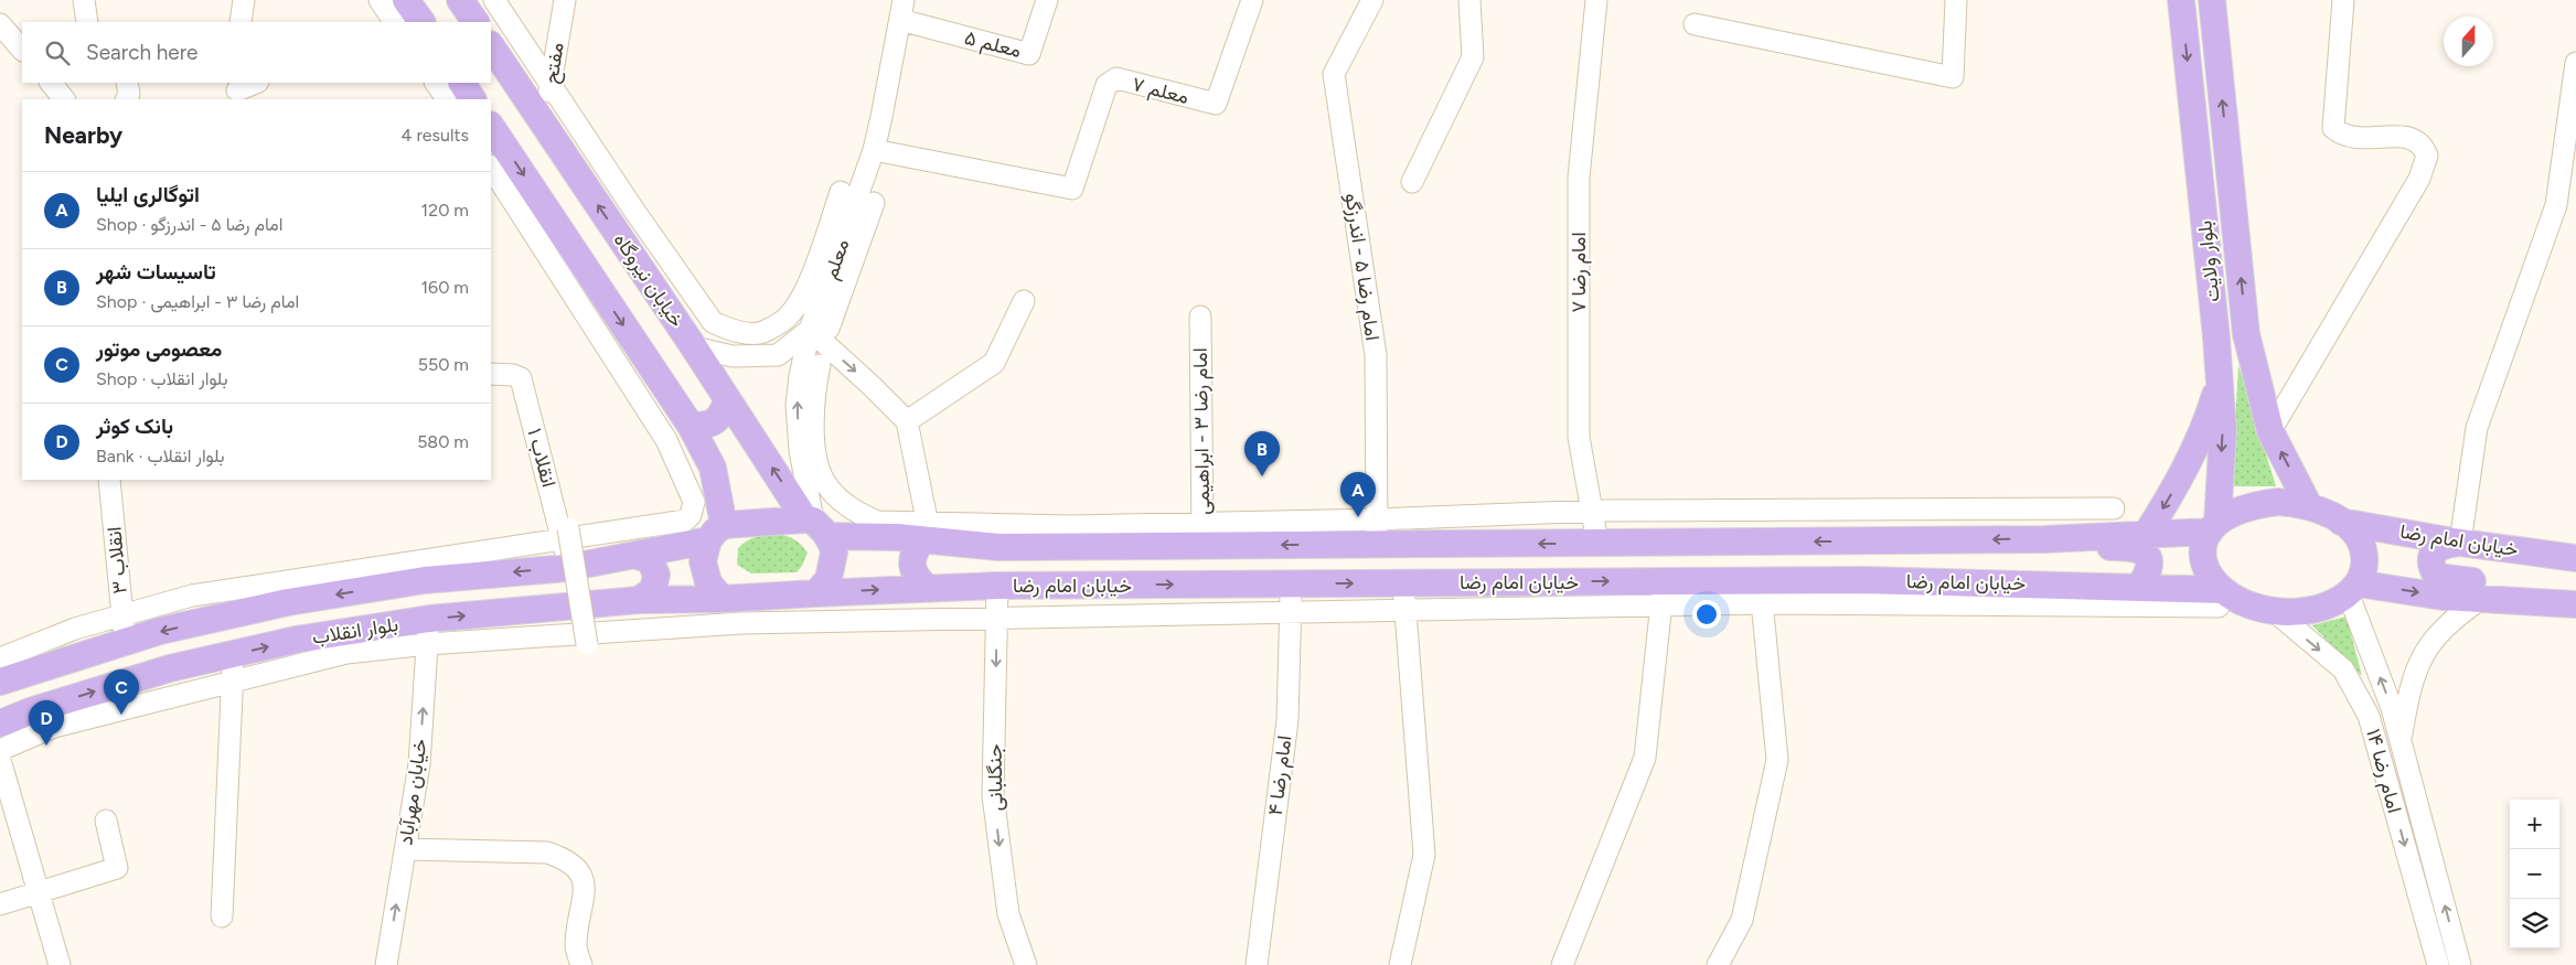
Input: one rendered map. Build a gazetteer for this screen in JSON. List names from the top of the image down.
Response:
{
  "streets": {
    "main road": [
      "بلوار ولایت",
      "خیابان نیروگاه",
      "خیابان امام رضا",
      "بلوار انقلاب"
    ],
    "street": [
      "معلم ۵",
      "مفتح",
      "معلم ۷",
      "معلم",
      "امام رضا ۵ - اندرزگو",
      "امام رضا ۷",
      "امام رضا ۳ - ابراهیمی",
      "انقلاب ۱",
      "انقلاب ۳",
      "امام رضا ۱۴",
      "امام رضا ۴",
      "جنگلبانی",
      "خیابان مهرآباد"
    ]
  },
  "crossings": [
    ["معلم ۵", "معلم"],
    ["مفتح", "خیابان نیروگاه"],
    ["معلم ۷", "معلم"],
    ["معلم", "خیابان نیروگاه"],
    ["معلم", "خیابان امام رضا"],
    ["بلوار ولایت", "خیابان امام رضا"],
    ["بلوار ولایت", "امام رضا ۱۴"],
    ["امام رضا ۵ - اندرزگو", "خیابان امام رضا"],
    ["امام رضا ۷", "خیابان امام رضا"],
    ["خیابان نیروگاه", "خیابان امام رضا"],
    ["امام رضا ۳ - ابراهیمی", "خیابان امام رضا"],
    ["انقلاب ۱", "بلوار انقلاب"],
    ["خیابان امام رضا", "بلوار انقلاب"],
    ["خیابان امام رضا", "امام رضا ۱۴"],
    ["خیابان امام رضا", "امام رضا ۴"],
    ["خیابان امام رضا", "جنگلبانی"],
    ["انقلاب ۳", "بلوار انقلاب"],
    ["بلوار انقلاب", "خیابان مهرآباد"]
  ],
  "one_way": ["جنگلبانی"],
  "north": "top",
  "page": {
    "search": "Search here",
    "heading": ["Nearby", "4 results"],
    "list": [
      {
        "mark": "A",
        "name": "اتوگالری ایلیا",
        "note": "Shop · امام رضا ۵ - اندرزگو",
        "value": "120 m"
      },
      {
        "mark": "B",
        "name": "تاسیسات شهر",
        "note": "Shop · امام رضا ۳ - ابراهیمی",
        "value": "160 m"
      },
      {
        "mark": "C",
        "name": "معصومی موتور",
        "note": "Shop · بلوار انقلاب",
        "value": "550 m"
      },
      {
        "mark": "D",
        "name": "بانک کوثر",
        "note": "Bank · بلوار انقلاب",
        "value": "580 m"
      }
    ],
    "pins": [
      "B",
      "A",
      "C",
      "D"
    ],
    "map_buttons": ["+", "−"]
  }
}
